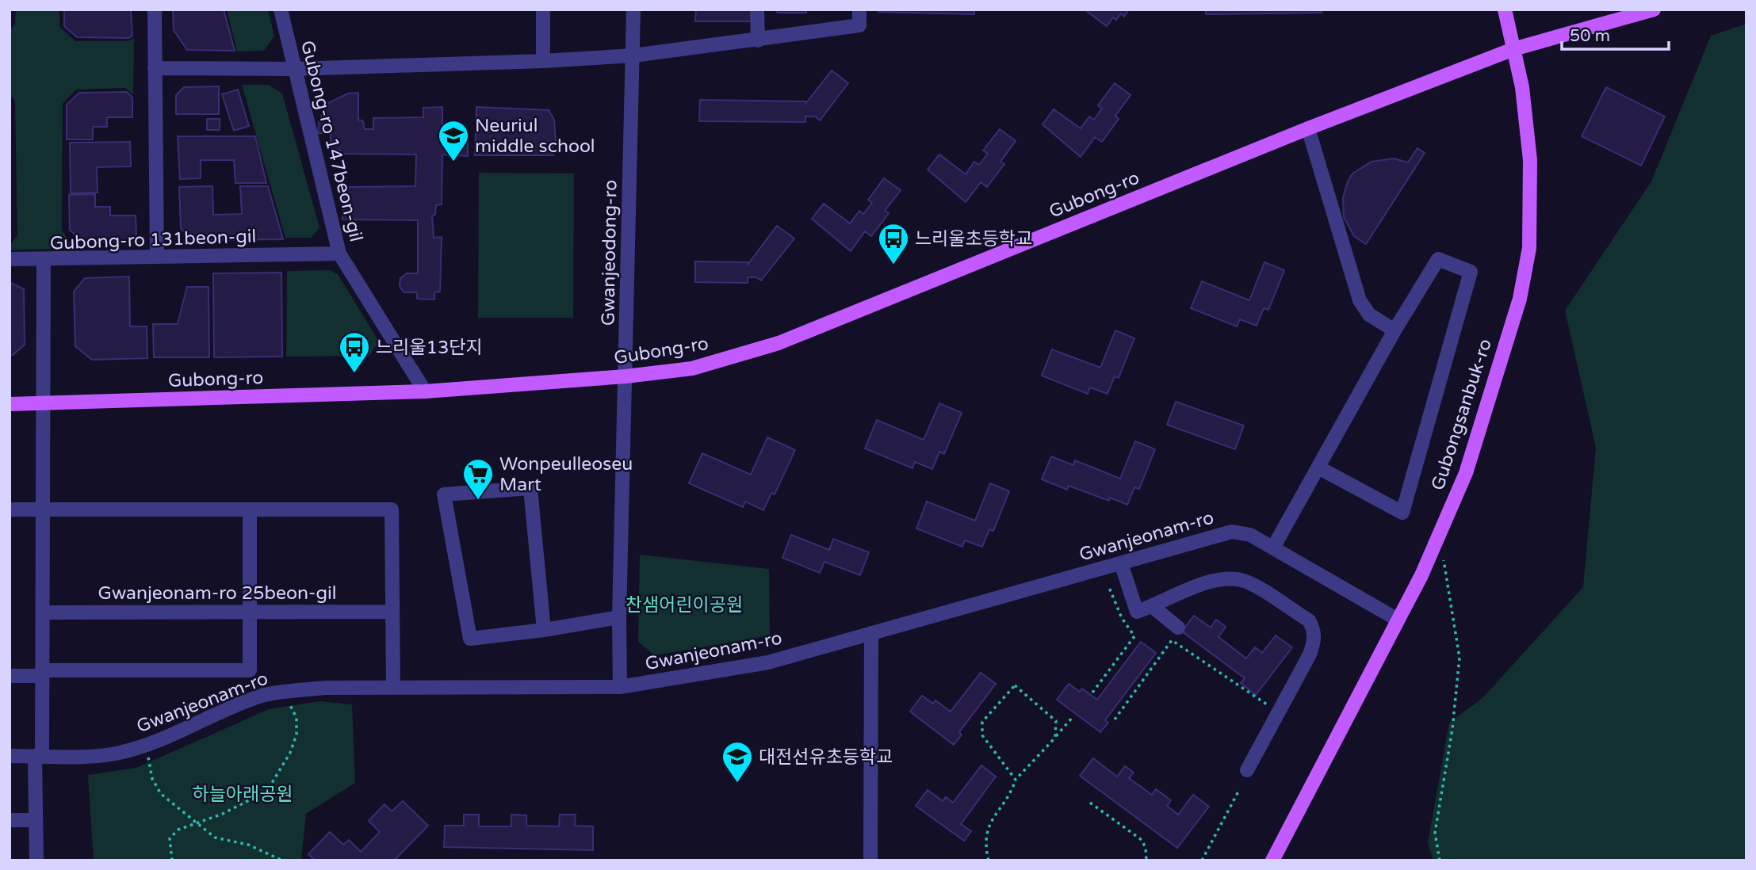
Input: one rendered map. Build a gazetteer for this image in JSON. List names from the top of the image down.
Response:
{
  "streets": {
    "main road": ["Gubong-ro", "Gubongsanbuk-ro"],
    "street": [
      "Gubong-ro 147beon-gil",
      "Gubong-ro 131beon-gil",
      "Gwanjeodong-ro",
      "Gwanjeonam-ro",
      "Gwanjeonam-ro 25beon-gil"
    ]
  },
  "crossings": [
    ["Gubong-ro 147beon-gil", "Gubong-ro"],
    ["Gubong-ro 147beon-gil", "Gubong-ro 131beon-gil"],
    ["Gubong-ro", "Gubong-ro 131beon-gil"],
    ["Gubong-ro", "Gwanjeodong-ro"],
    ["Gubong-ro", "Gubongsanbuk-ro"],
    ["Gwanjeodong-ro", "Gwanjeonam-ro"],
    ["Gubongsanbuk-ro", "Gwanjeonam-ro"]
  ],
  "parks": ["찬샘어린이공원", "하늘아래공원"],
  "places": {
    "school or university": ["Neuriul middle school", "대전선유초등학교"],
    "bus stop": ["느리울초등학교", "느리울13단지"],
    "supermarket": ["Wonpeulleoseu Mart"]
  },
  "scale_bar": "50 m"
}
